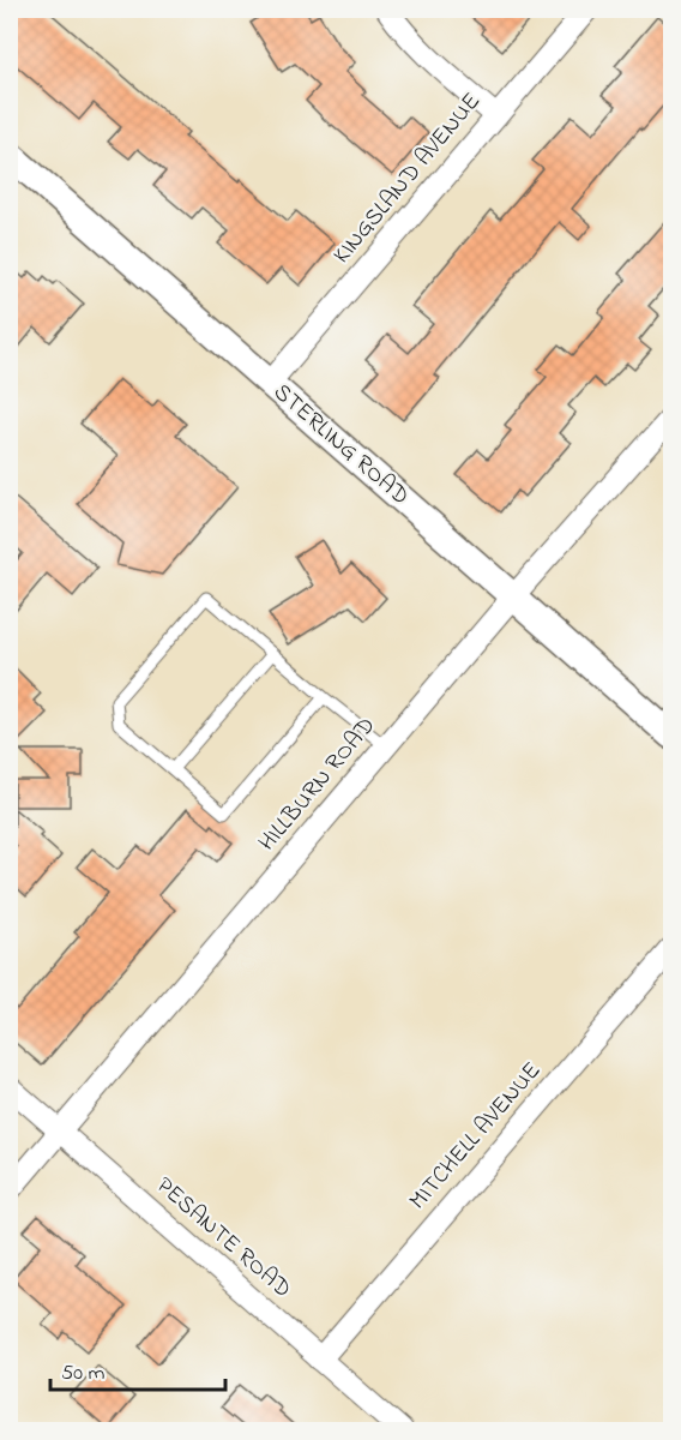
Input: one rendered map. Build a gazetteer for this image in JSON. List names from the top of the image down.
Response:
{
  "streets": {
    "street": [
      "KINGSLAND AVENUE",
      "STERLING ROAD",
      "HILLBURN ROAD",
      "MITCHELL AVENUE",
      "PESANTE ROAD"
    ]
  },
  "crossings": [
    ["KINGSLAND AVENUE", "STERLING ROAD"],
    ["STERLING ROAD", "HILLBURN ROAD"],
    ["HILLBURN ROAD", "PESANTE ROAD"],
    ["MITCHELL AVENUE", "PESANTE ROAD"]
  ],
  "scale_bar": "50 m"
}
